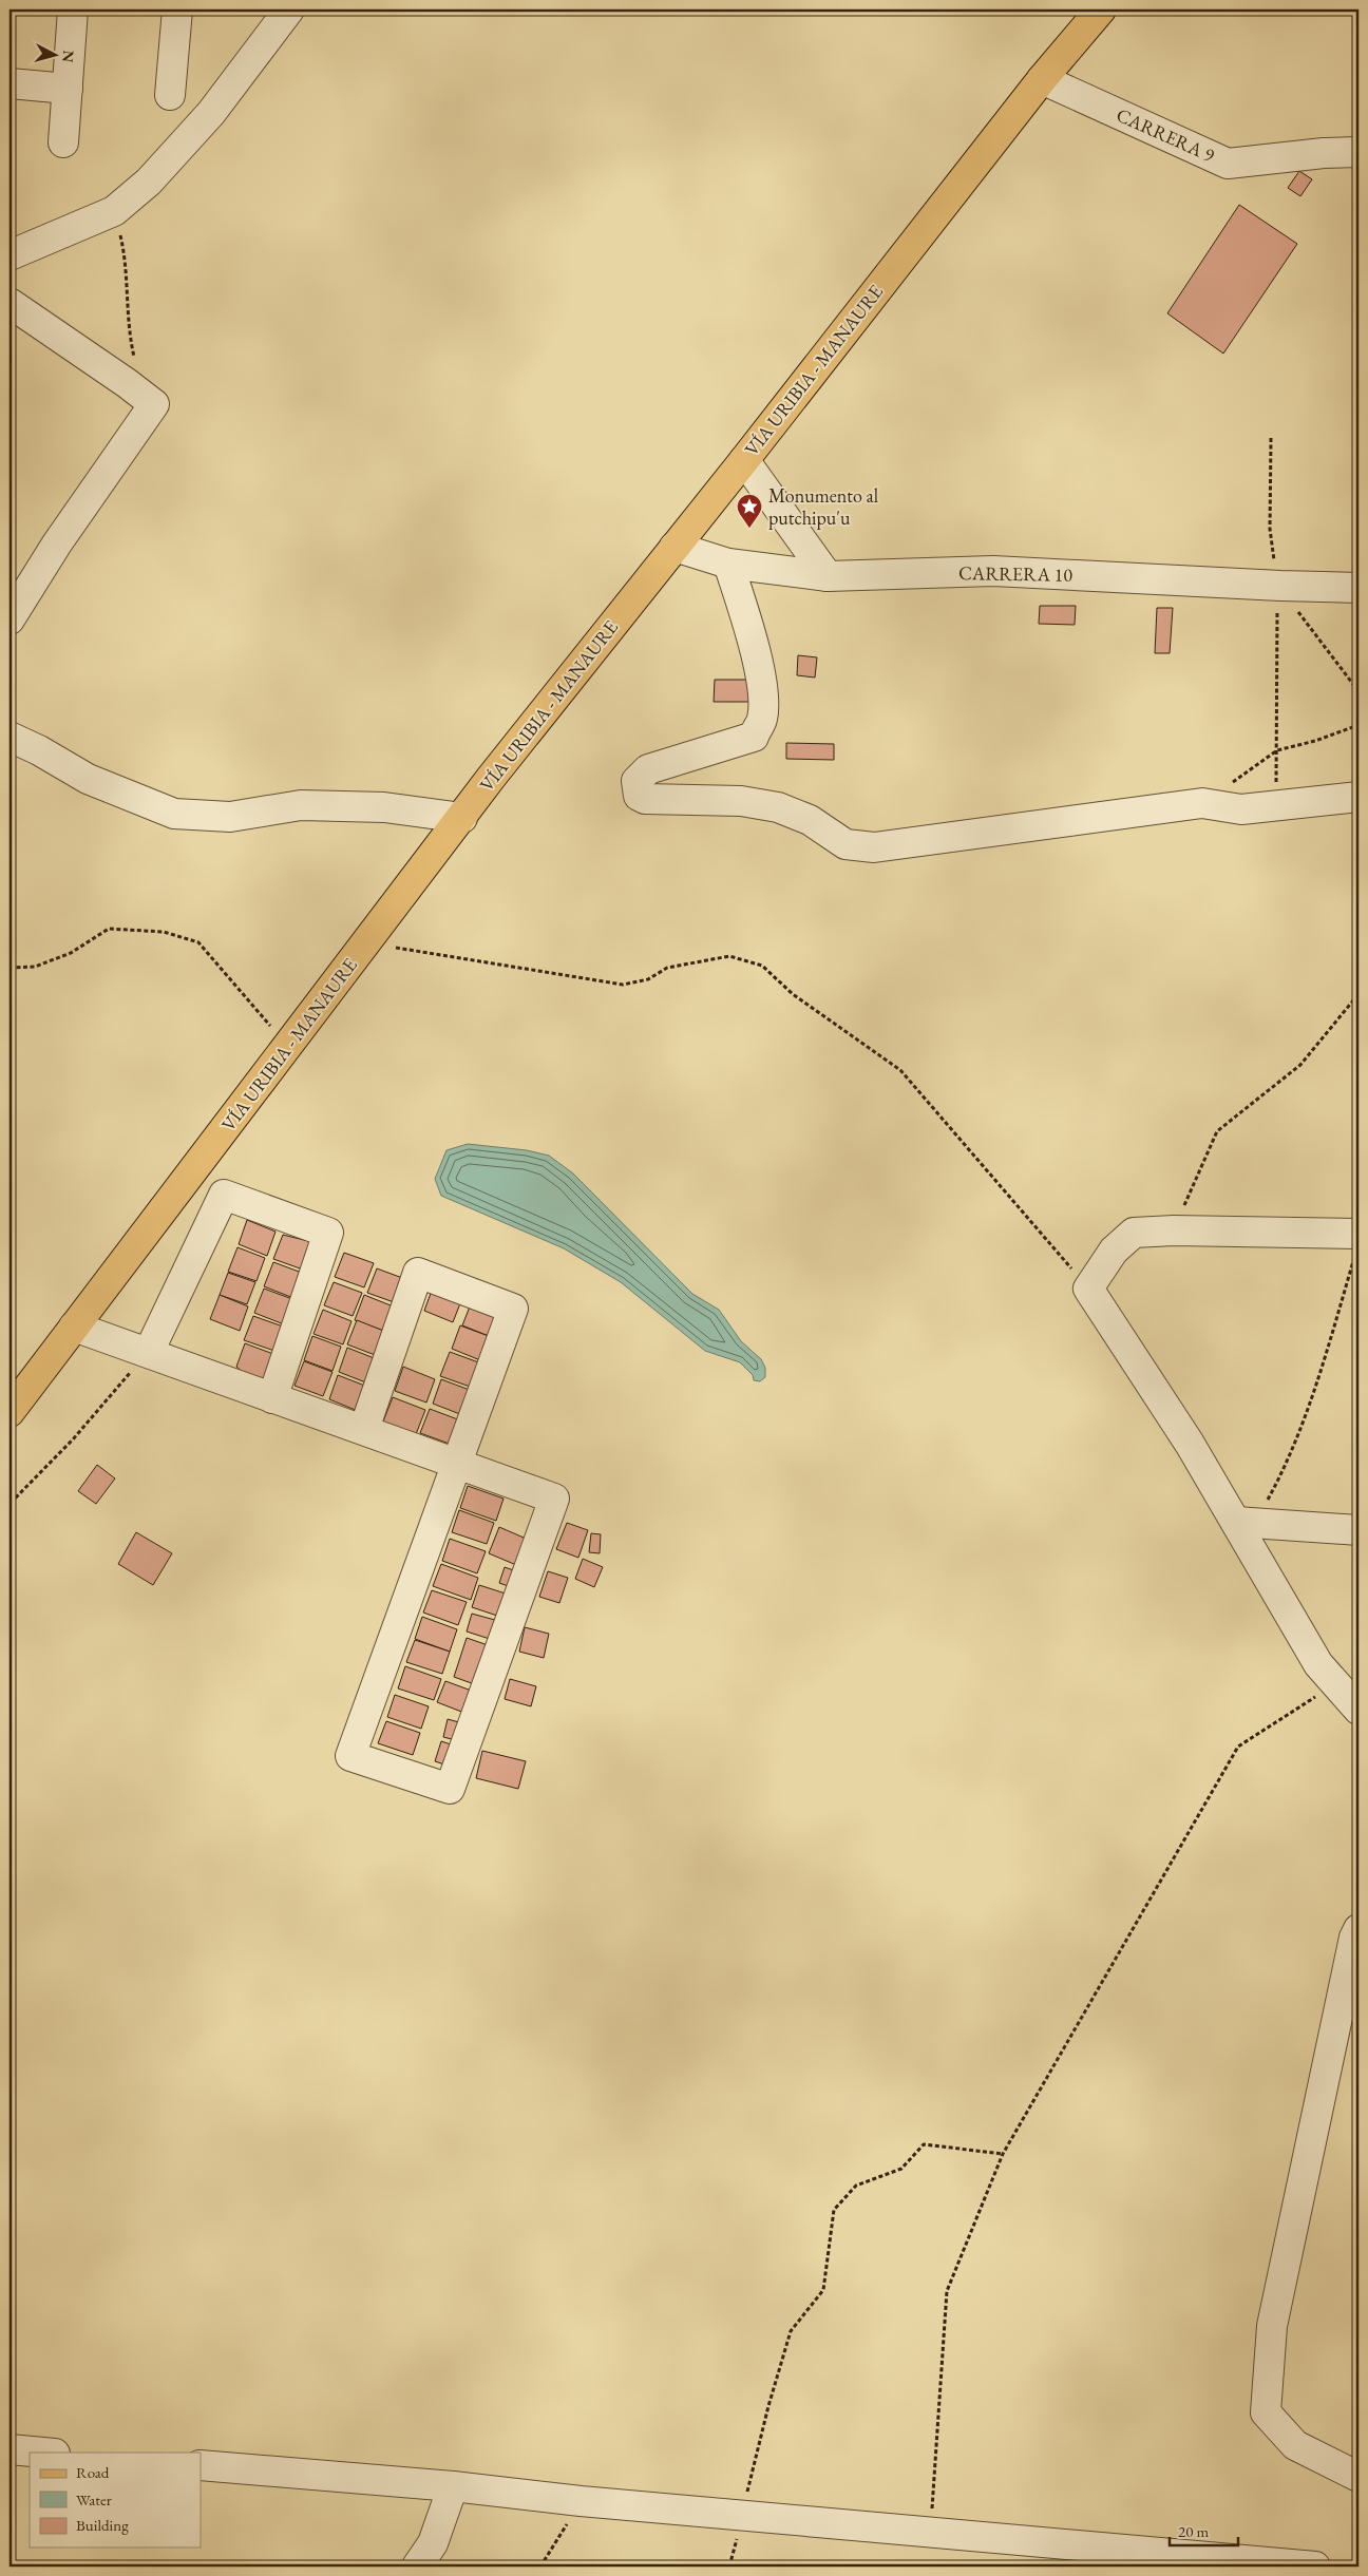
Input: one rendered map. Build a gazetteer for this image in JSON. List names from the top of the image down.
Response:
{
  "streets": {
    "main road": ["VÍA URIBIA - MANAURE"],
    "street": ["CARRERA 9", "CARRERA 10"]
  },
  "crossings": [
    ["CARRERA 9", "VÍA URIBIA - MANAURE"],
    ["VÍA URIBIA - MANAURE", "CARRERA 10"]
  ],
  "places": {
    "place": ["Monumento al putchipu'u"]
  },
  "legend": ["Road", "Water", "Building"],
  "scale_bar": "20 m",
  "north": "right"
}
